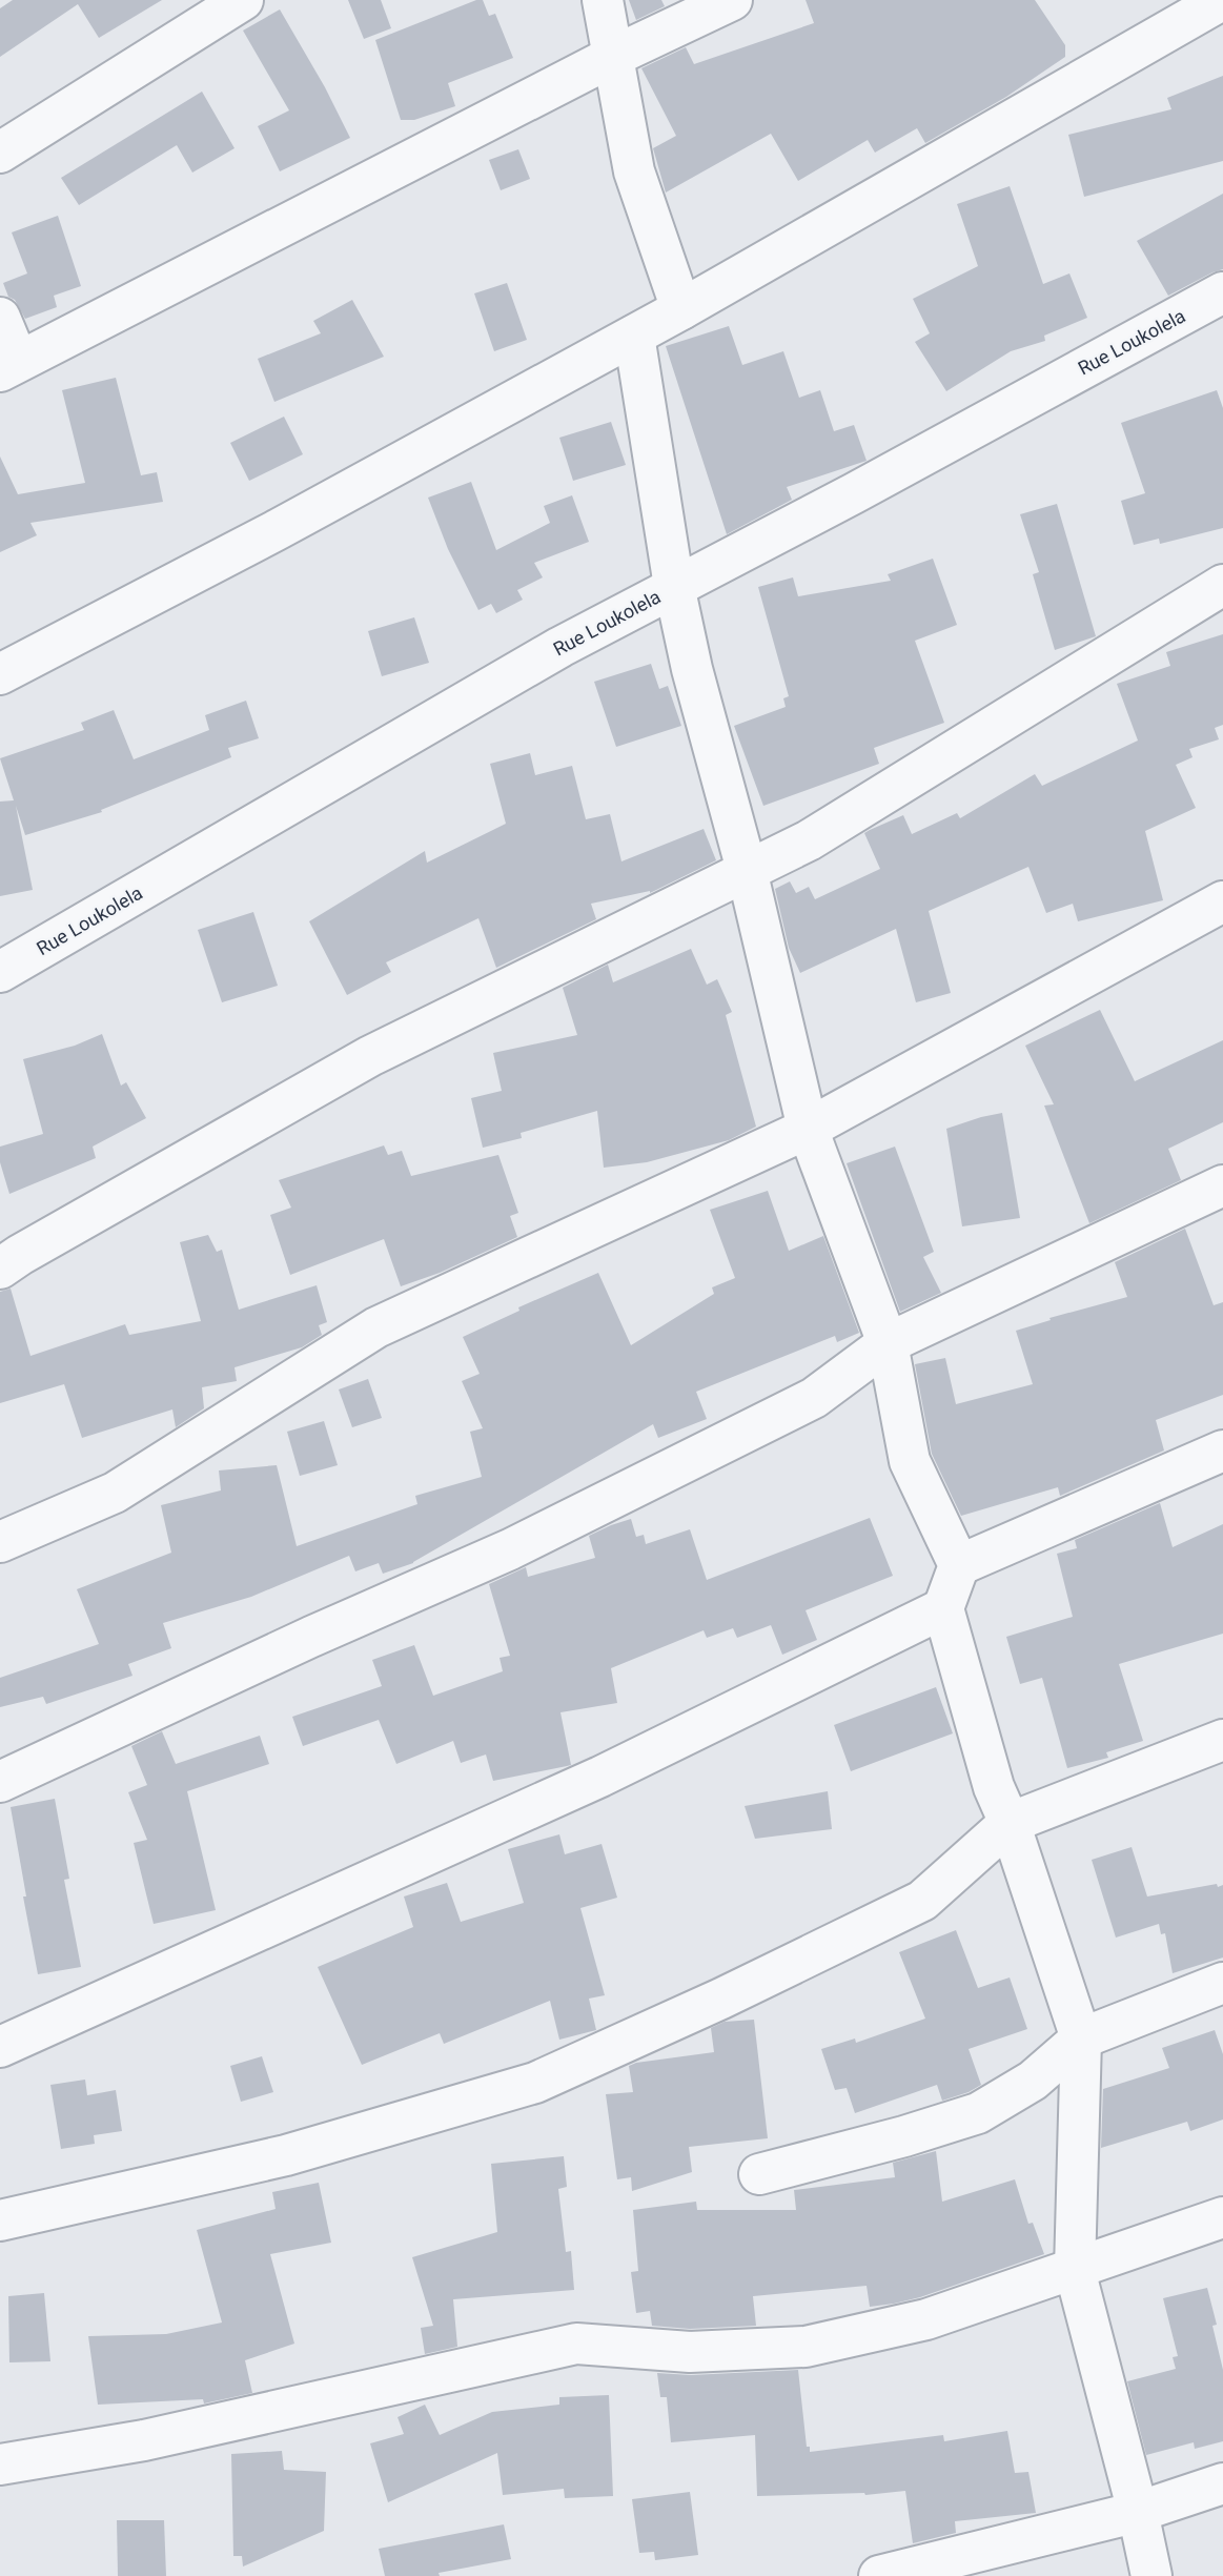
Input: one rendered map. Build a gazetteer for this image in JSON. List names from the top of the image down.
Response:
{
  "streets": {
    "street": ["Rue Loukolela"]
  }
}
